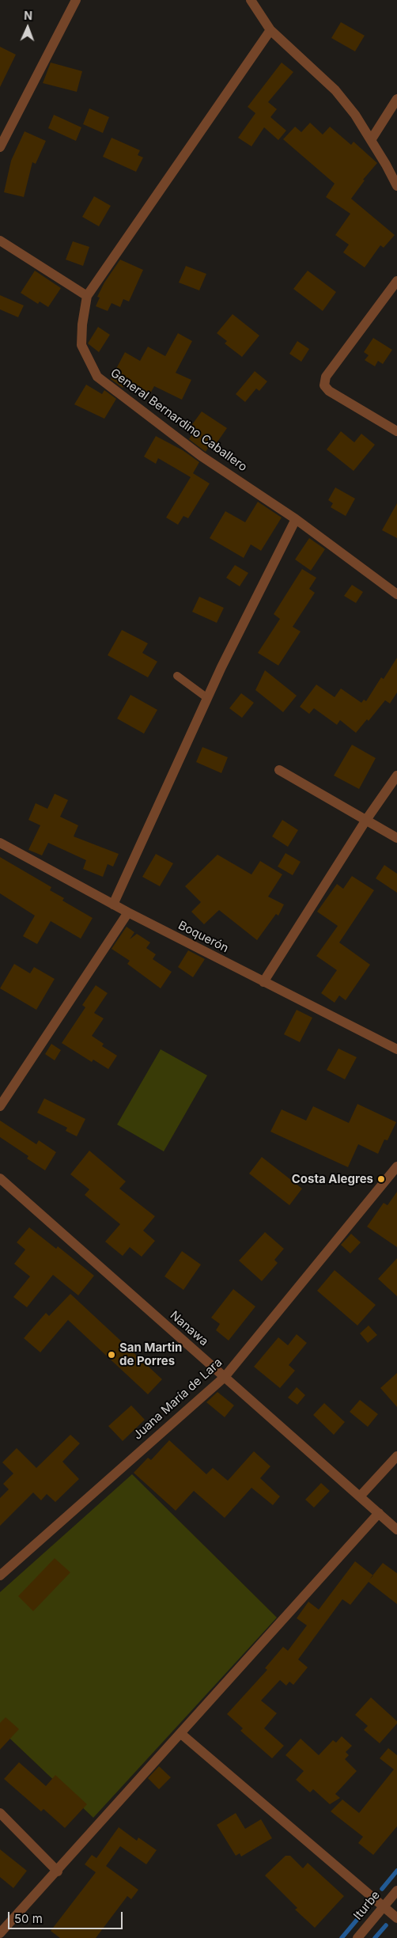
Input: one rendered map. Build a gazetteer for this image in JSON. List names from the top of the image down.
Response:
{
  "streets": {
    "street": [
      "General Bernardino Caballero",
      "Boquerón",
      "Nanawa",
      "Juana María de Lara",
      "Iturbe"
    ]
  },
  "crossings": [
    ["Nanawa", "Juana María de Lara"]
  ],
  "places": ["Costa Alegres", "San Martin de Porres"],
  "scale_bar": "50 m",
  "north": "top"
}
